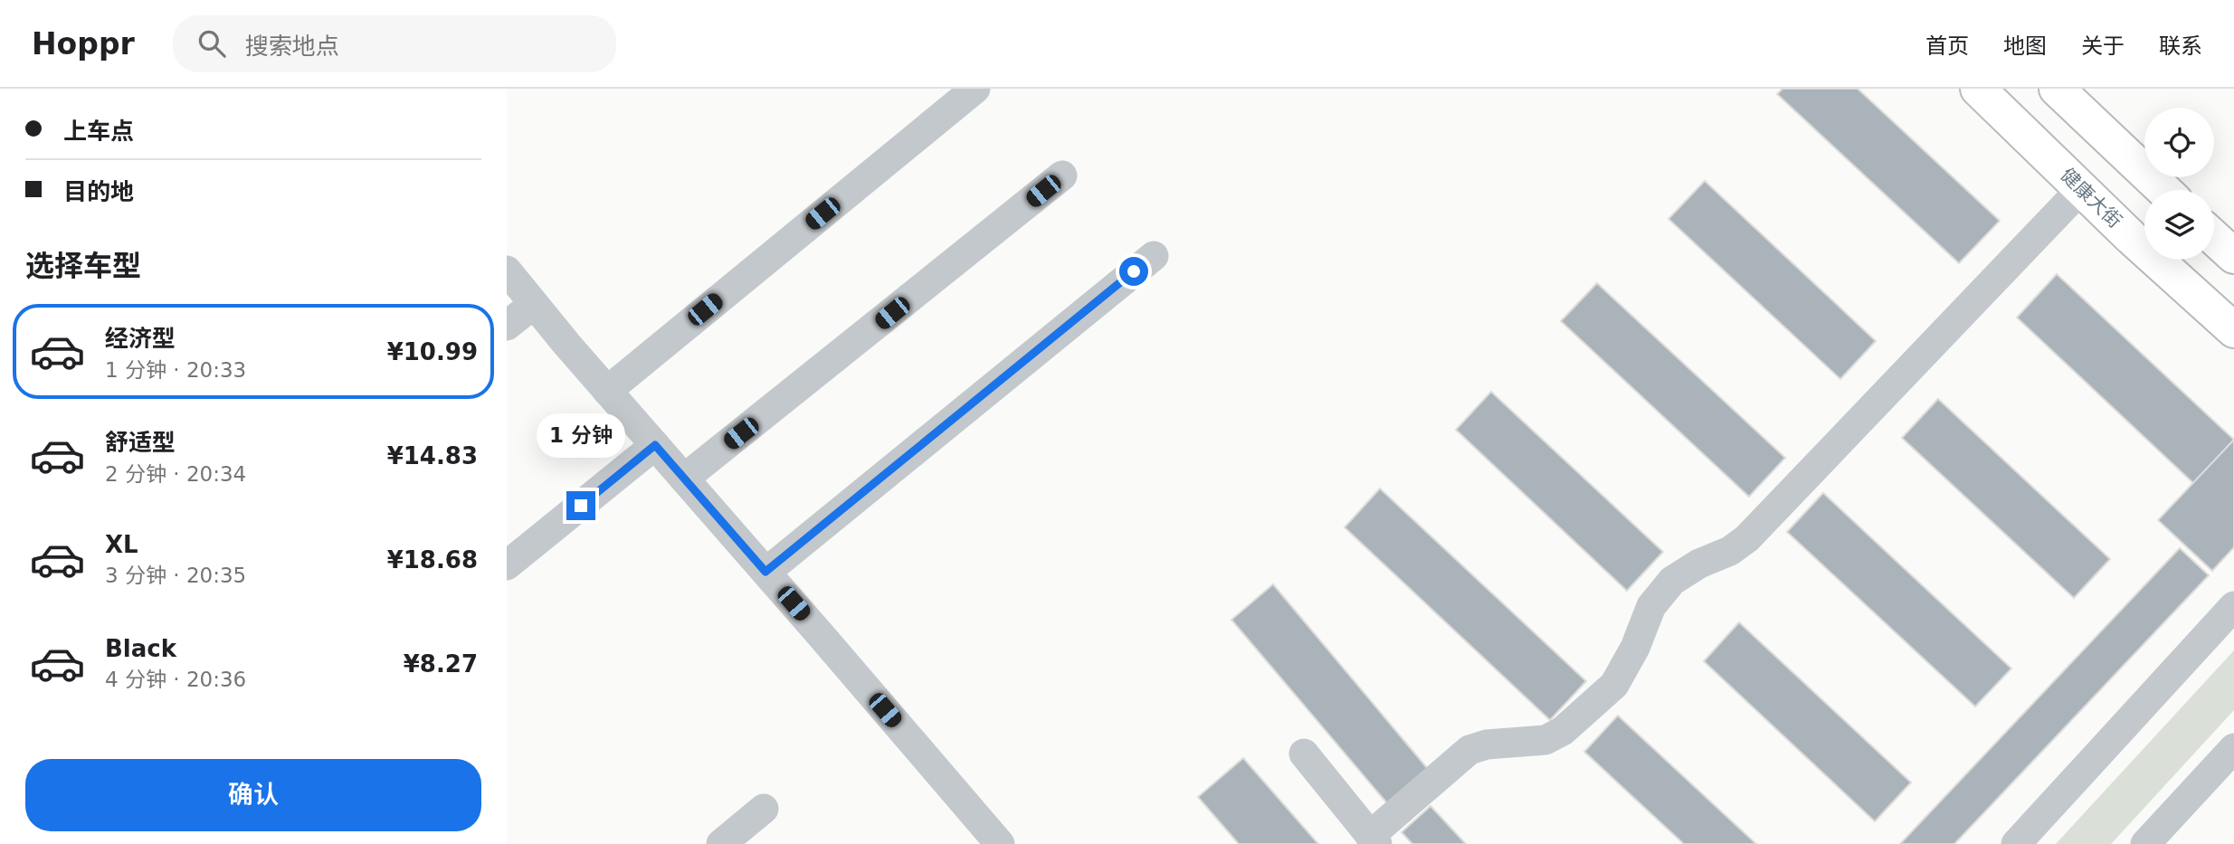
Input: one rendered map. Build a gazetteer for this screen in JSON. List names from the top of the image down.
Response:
{
  "streets": {
    "main road": ["健康大街"]
  },
  "page": {
    "header": "Hoppr",
    "search": "搜索地点",
    "nav": [
      "首页",
      "地图",
      "关于",
      "联系"
    ],
    "banner": ["上车点", "目的地"],
    "heading": "选择车型",
    "list": [
      {
        "name": "经济型",
        "note": "1 分钟 · 20:33",
        "value": "¥10.99"
      },
      {
        "name": "舒适型",
        "note": "2 分钟 · 20:34",
        "value": "¥14.83"
      },
      {
        "name": "XL",
        "note": "3 分钟 · 20:35",
        "value": "¥18.68"
      },
      {
        "name": "Black",
        "note": "4 分钟 · 20:36",
        "value": "¥8.27"
      }
    ],
    "bubble": "1 分钟",
    "buttons": "确认"
  }
}
